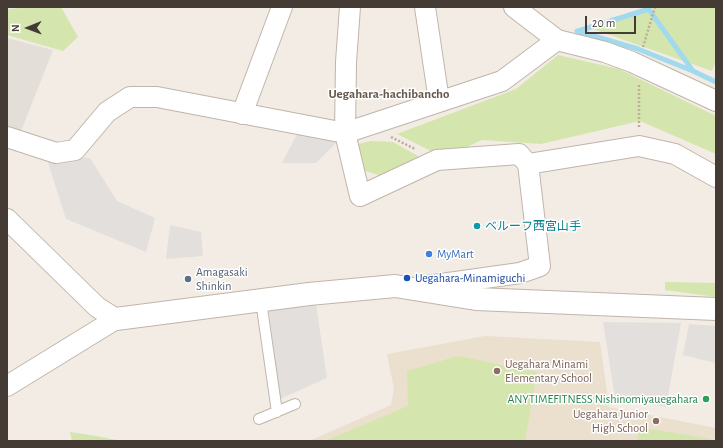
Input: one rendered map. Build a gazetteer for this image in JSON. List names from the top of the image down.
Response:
{
  "districts": ["Uegahara-hachibancho"],
  "places": [
    "ベルーフ西宮山手",
    "MyMart",
    "Uegahara-Minamiguchi",
    "Amagasaki Shinkin",
    "Uegahara Minami Elementary School",
    "ANYTIMEFITNESS Nishinomiyauegahara",
    "Uegahara Junior High School"
  ],
  "scale_bar": "20 m",
  "north": "left"
}
